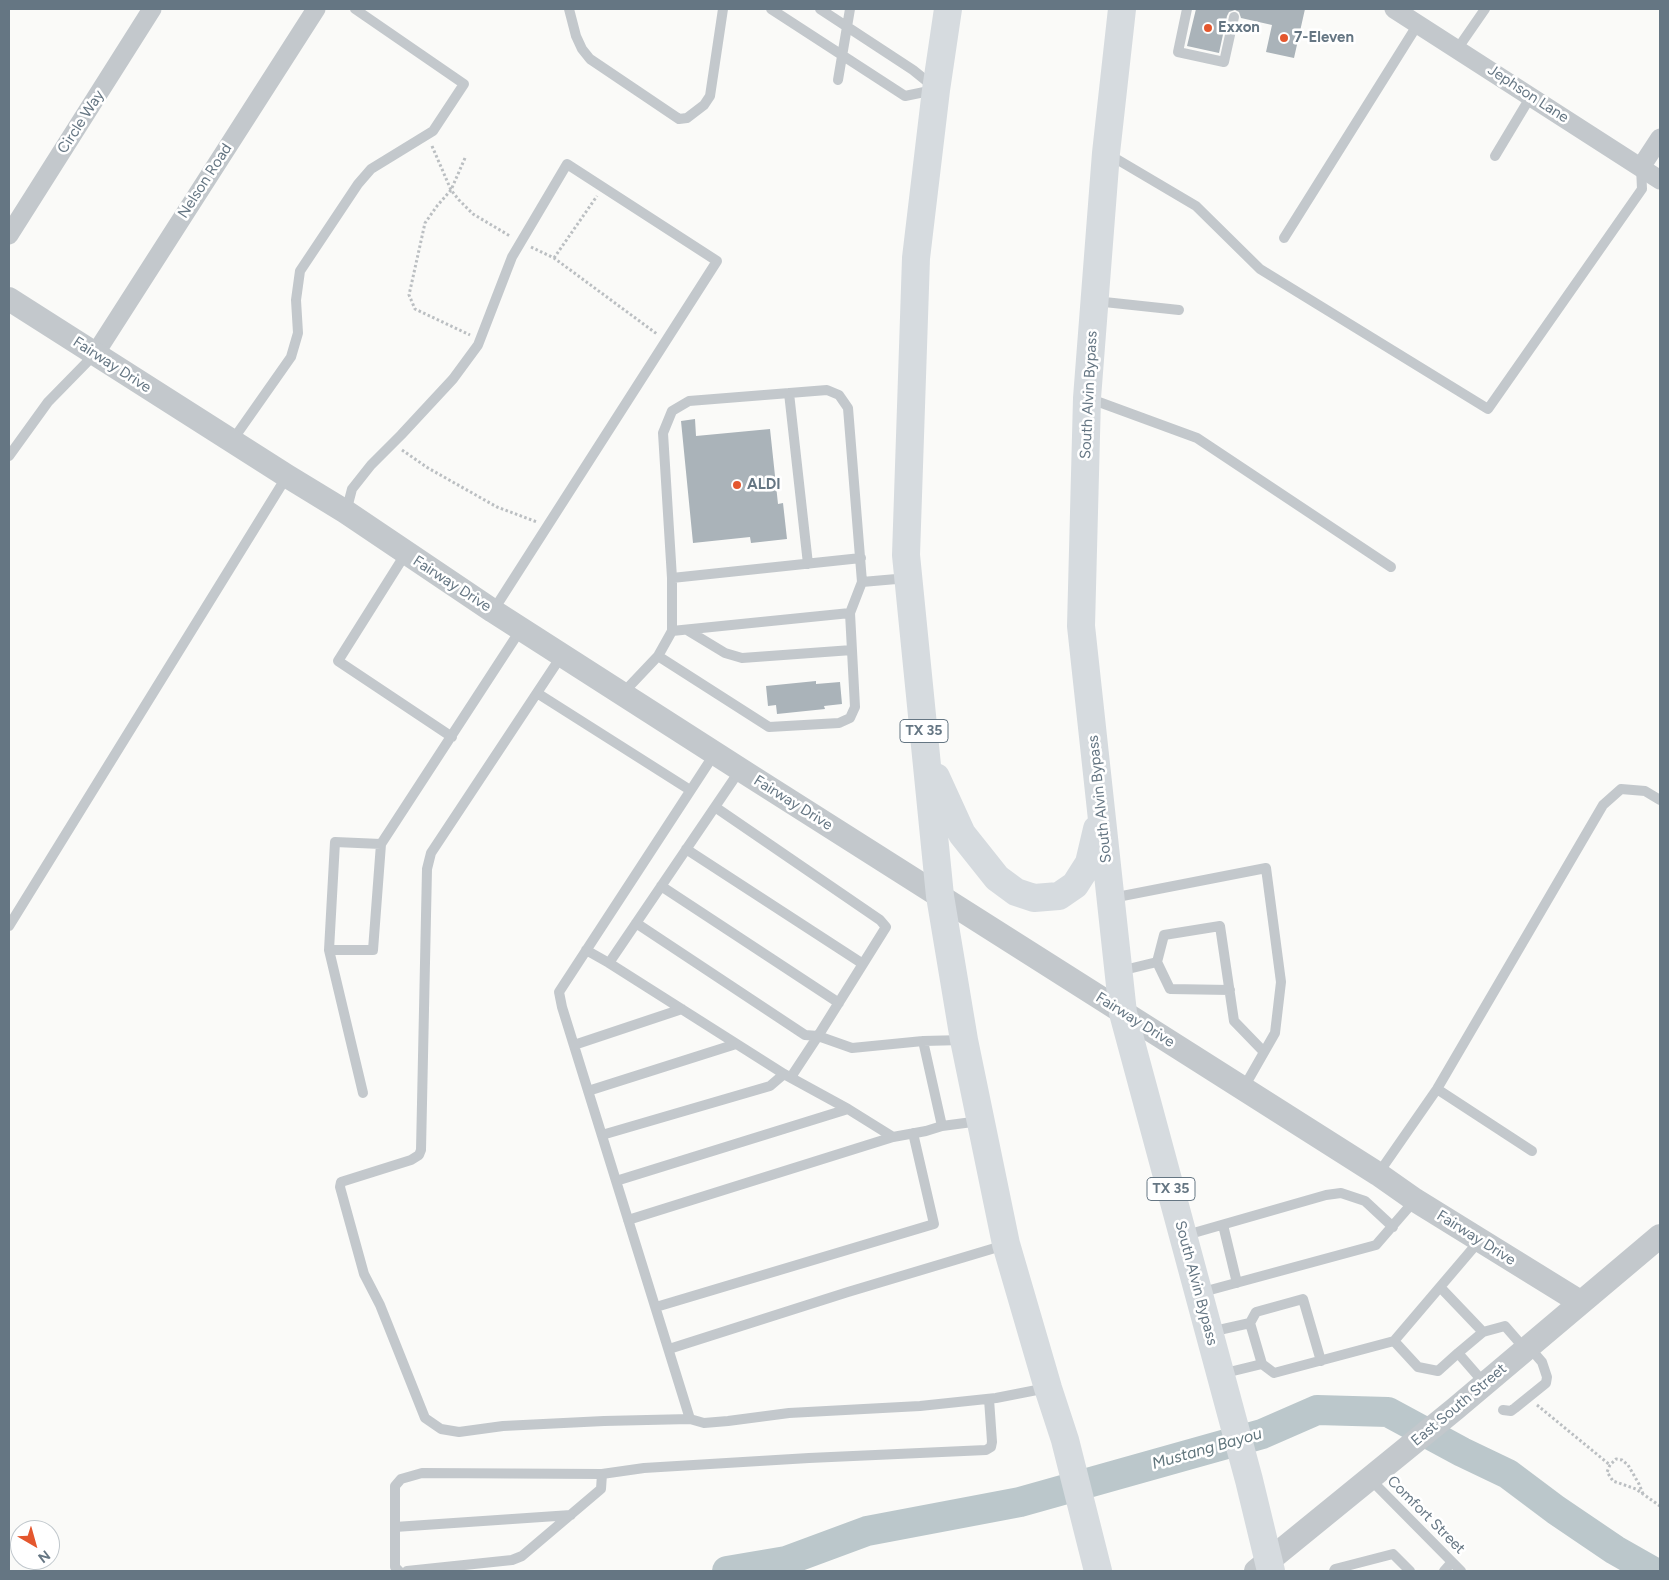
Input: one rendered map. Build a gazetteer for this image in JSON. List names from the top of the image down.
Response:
{
  "streets": {
    "main road": ["South Alvin Bypass", "TX 35"],
    "street": [
      "Jephson Lane",
      "Circle Way",
      "Nelson Road",
      "Fairway Drive",
      "East South Street"
    ],
    "lane": ["Comfort Street"]
  },
  "crossings": [
    ["Nelson Road", "Fairway Drive"],
    ["Fairway Drive", "South Alvin Bypass"],
    ["Fairway Drive", "TX 35"],
    ["Fairway Drive", "East South Street"],
    ["South Alvin Bypass", "East South Street"],
    ["East South Street", "Comfort Street"]
  ],
  "water": ["Mustang Bayou"],
  "places": ["Exxon", "7-Eleven", "ALDI"],
  "north": "bottom right"
}
